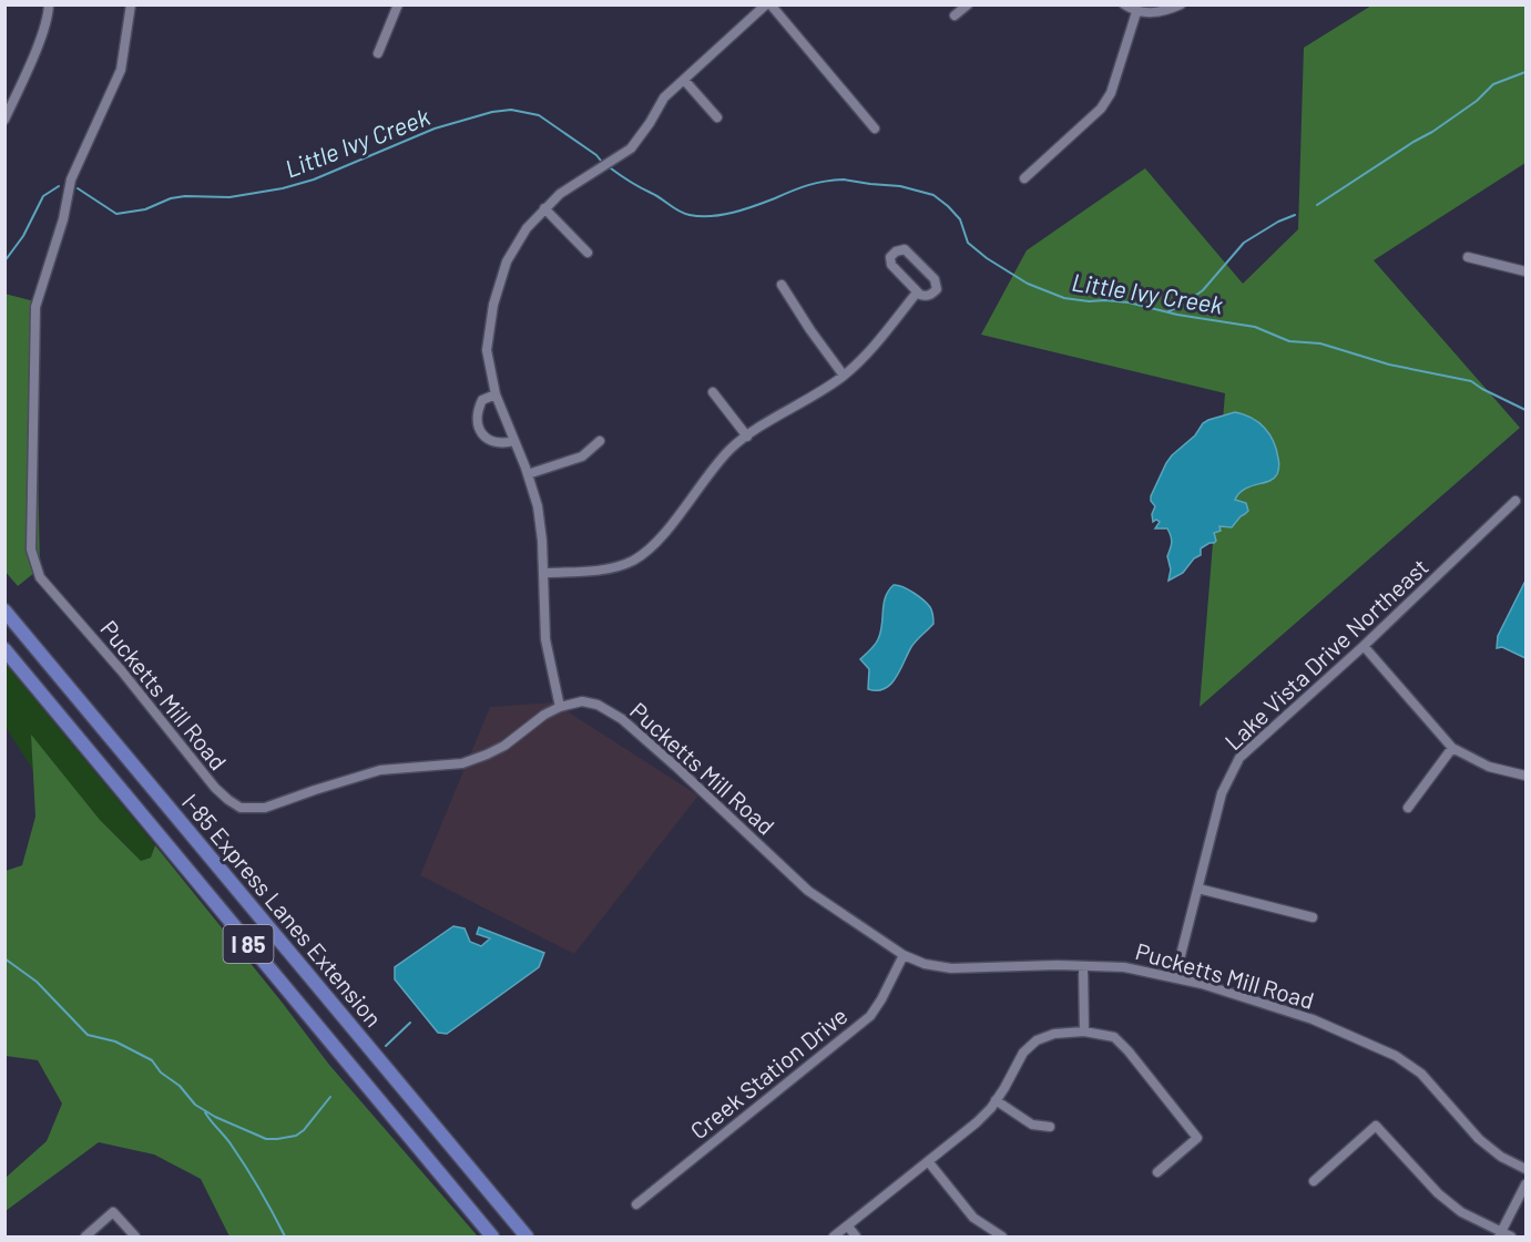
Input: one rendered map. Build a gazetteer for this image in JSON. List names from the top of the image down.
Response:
{
  "streets": {
    "highway": ["I-85 Express Lanes Extension", "I 85"],
    "street": ["Lake Vista Drive Northeast", "Pucketts Mill Road", "Creek Station Drive"]
  },
  "crossings": [
    ["Lake Vista Drive Northeast", "Pucketts Mill Road"],
    ["Pucketts Mill Road", "Creek Station Drive"]
  ],
  "water": ["Little Ivy Creek"]
}
